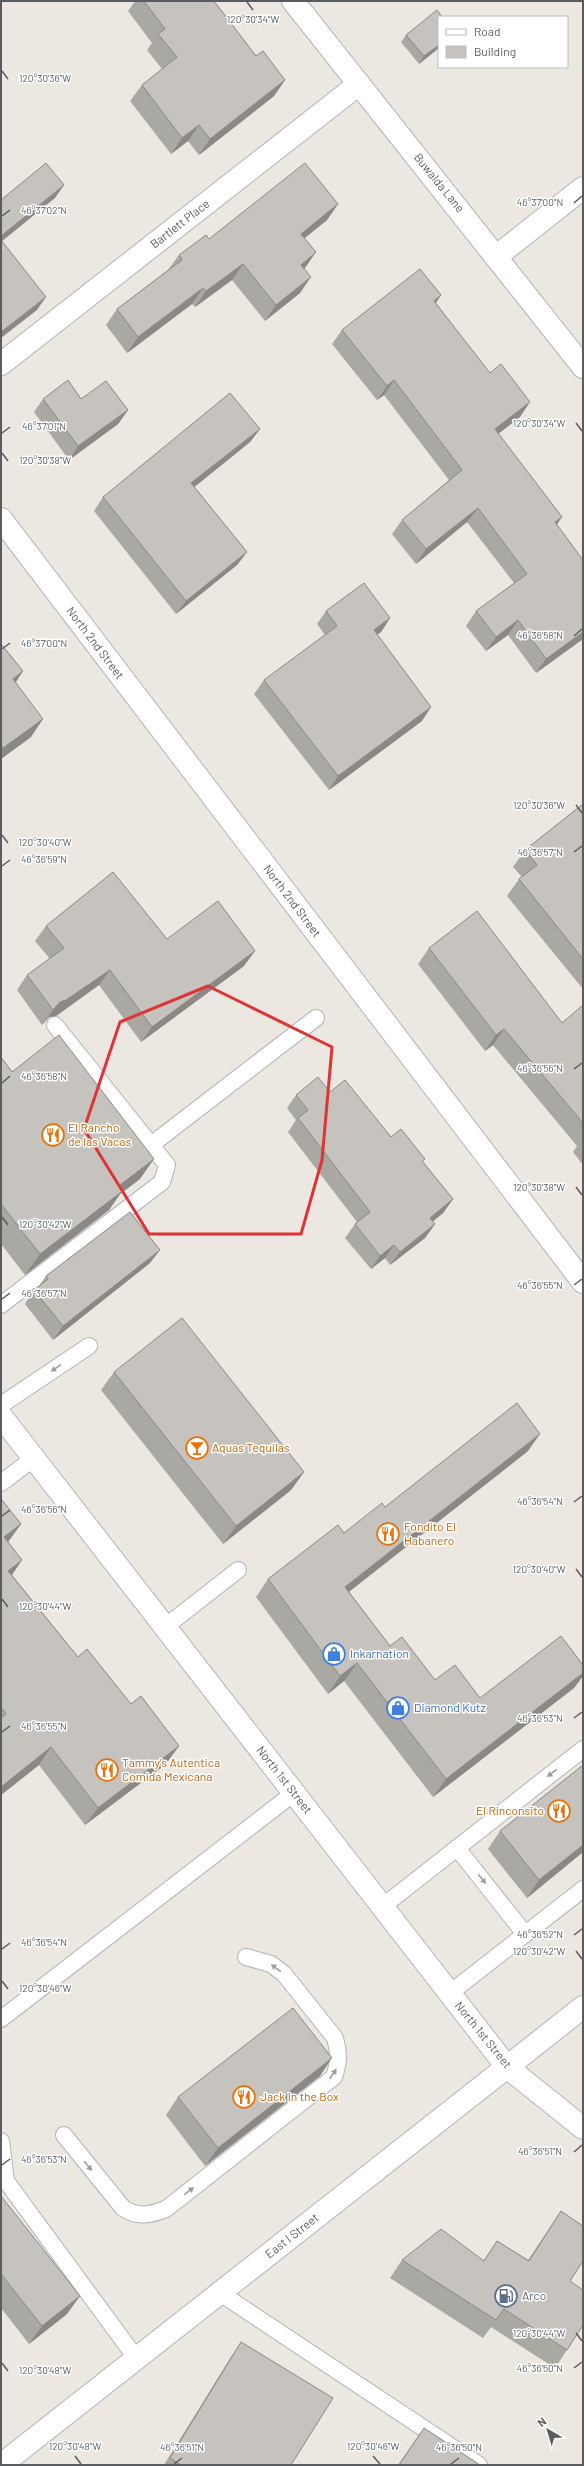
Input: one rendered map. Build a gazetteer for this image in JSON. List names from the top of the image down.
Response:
{
  "streets": {
    "street": [
      "Buwalda Lane",
      "Bartlett Place",
      "North 2nd Street",
      "North 1st Street",
      "East I Street"
    ]
  },
  "crossings": [
    ["Buwalda Lane", "Bartlett Place"],
    ["North 1st Street", "East I Street"]
  ],
  "places": {
    "restaurant": [
      "El Rancho de las Vacas",
      "Fondito El Habanero",
      "Tammy's Autentica Comida Mexicana",
      "El Rinconsito",
      "Jack in the Box"
    ],
    "bar": ["Aquas Tequilas"],
    "shop": ["Inkarnation", "Diamond Kutz"],
    "fuel station": ["Arco"]
  },
  "legend": ["Road", "Building"],
  "north": "top left",
  "coordinates": [
    "120°30'34\"W",
    "120°30'36\"W",
    "46°37'00\"N",
    "46°37'02\"N",
    "46°37'01\"N",
    "120°30'38\"W",
    "46°36'58\"N",
    "120°30'40\"W",
    "46°36'57\"N",
    "46°36'59\"N",
    "46°36'56\"N",
    "120°30'42\"W",
    "46°36'55\"N",
    "46°36'54\"N",
    "120°30'44\"W",
    "46°36'53\"N",
    "46°36'52\"N",
    "120°30'46\"W",
    "46°36'51\"N",
    "46°36'50\"N",
    "120°30'48\"W"
  ]
}
